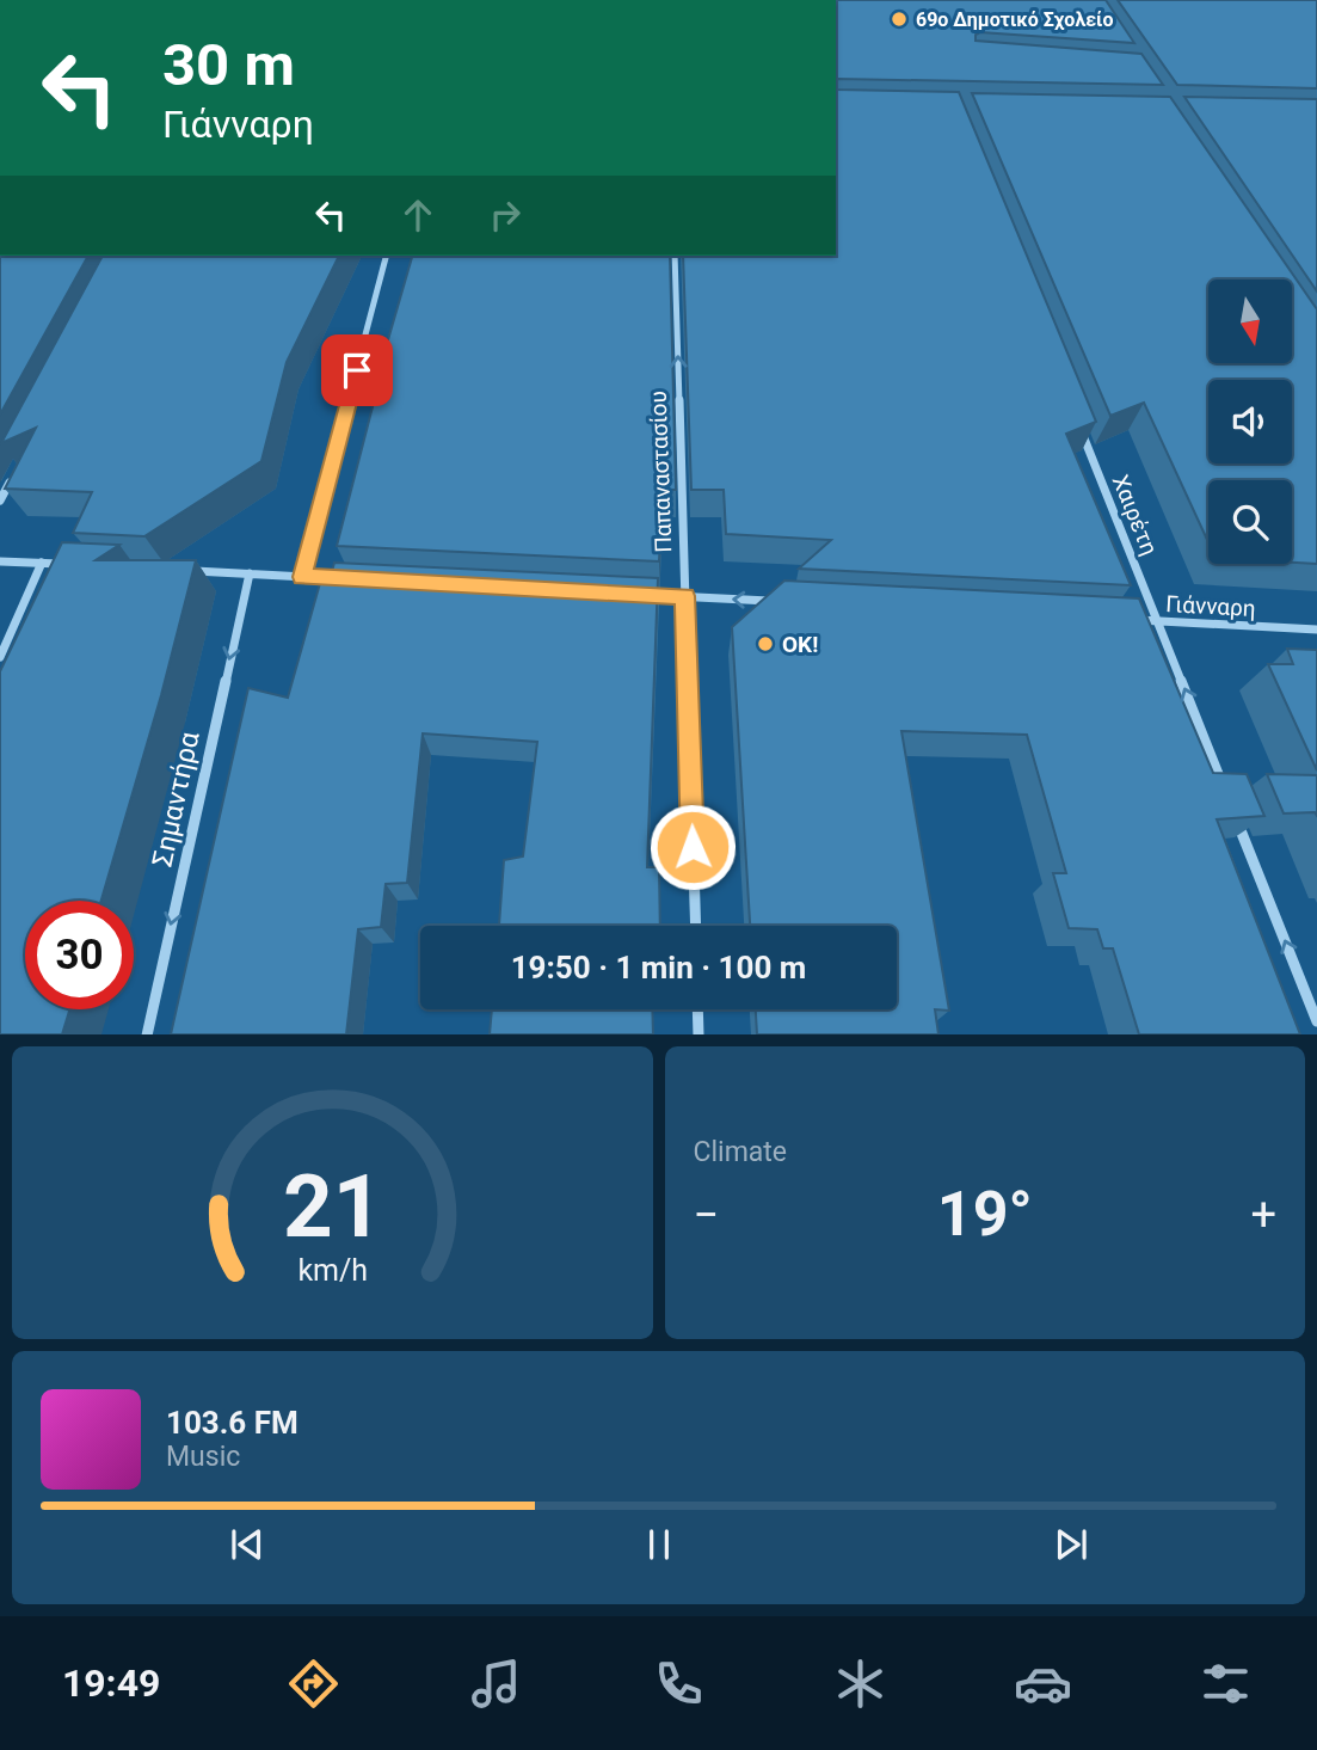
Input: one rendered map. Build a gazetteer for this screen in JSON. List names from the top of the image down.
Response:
{
  "streets": {
    "street": [
      "Παπαναστασίου",
      "Χαιρέτη",
      "Γιάνναρη",
      "Σημαντήρα"
    ]
  },
  "crossings": [
    ["Χαιρέτη", "Γιάνναρη"]
  ],
  "one_way": ["Παπαναστασίου", "Χαιρέτη", "Σημαντήρα"],
  "places": ["69ο Δημοτικό Σχολείο", "OK!"],
  "north": "bottom",
  "page": {
    "turn": ["30 m", "Γιάνναρη"],
    "limit": "30",
    "trip": "19:50 · 1 min · 100 m",
    "tile": "Climate",
    "heat": ["−", "19°", "+"],
    "song": ["103.6 FM", "Music"],
    "tabs": "19:49",
    "gauge": ["21", "km/h"]
  }
}
